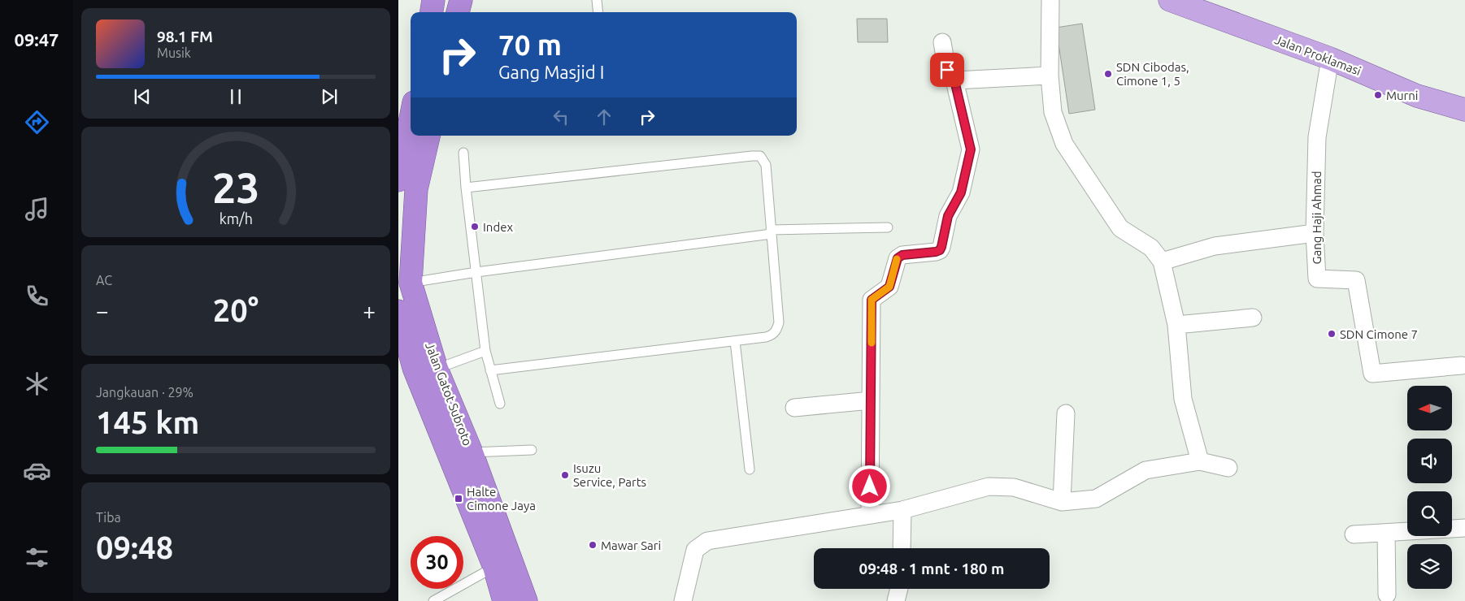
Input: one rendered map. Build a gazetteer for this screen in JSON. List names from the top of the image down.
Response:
{
  "streets": {
    "highway": ["Jalan Gatot Subroto"],
    "main road": ["Jalan Proklamasi"],
    "street": ["Gang Haji Ahmad"]
  },
  "crossings": [
    ["Jalan Proklamasi", "Gang Haji Ahmad"]
  ],
  "places": {
    "other": [
      "SDN Cibodas, Cimone 1, 5",
      "Murni",
      "Index",
      "SDN Cimone 7",
      "Isuzu Service, Parts",
      "Mawar Sari"
    ],
    "transit": ["Halte Cimone Jaya"]
  },
  "north": "left",
  "page": {
    "tabs": "09:47",
    "turn": ["70 m", "Gang Masjid I"],
    "song": ["98.1 FM", "Musik"],
    "tile": [
      "AC",
      ["Jangkauan · 29%", "145 km"],
      ["Tiba", "09:48"]
    ],
    "heat": ["−", "20°", "+"],
    "limit": "30",
    "trip": "09:48 · 1 mnt · 180 m",
    "gauge": ["23", "km/h"]
  }
}
